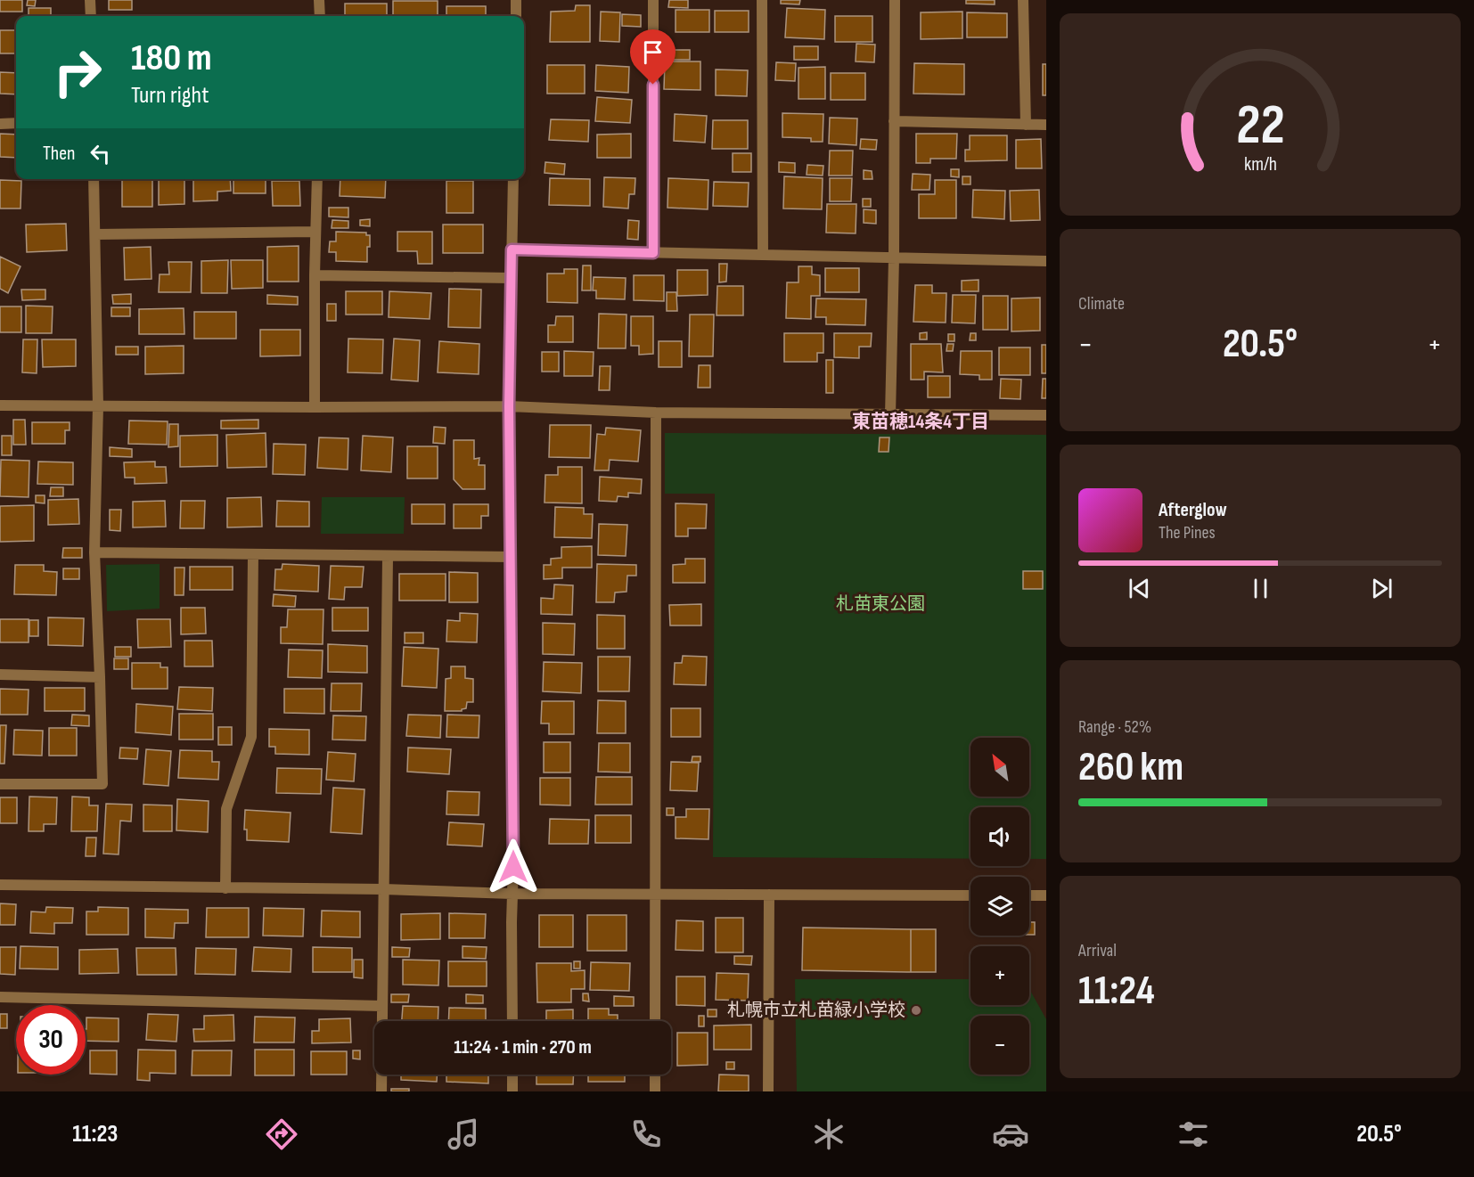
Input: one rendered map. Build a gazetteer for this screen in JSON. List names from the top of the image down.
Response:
{
  "districts": ["東苗穂14条4丁目"],
  "parks": ["札苗東公園"],
  "places": ["札幌市立札苗緑小学校"],
  "north": "top left",
  "page": {
    "turn": ["180 m", "Turn right"],
    "then": "Then",
    "tile": [
      "Climate",
      ["Range · 52%", "260 km"],
      ["Arrival", "11:24"]
    ],
    "heat": ["−", "20.5°", "+"],
    "song": ["Afterglow", "The Pines"],
    "map_buttons": ["+", "−"],
    "limit": "30",
    "trip": "11:24 · 1 min · 270 m",
    "tabs": ["11:23", "20.5°"],
    "gauge": ["22", "km/h"]
  }
}
